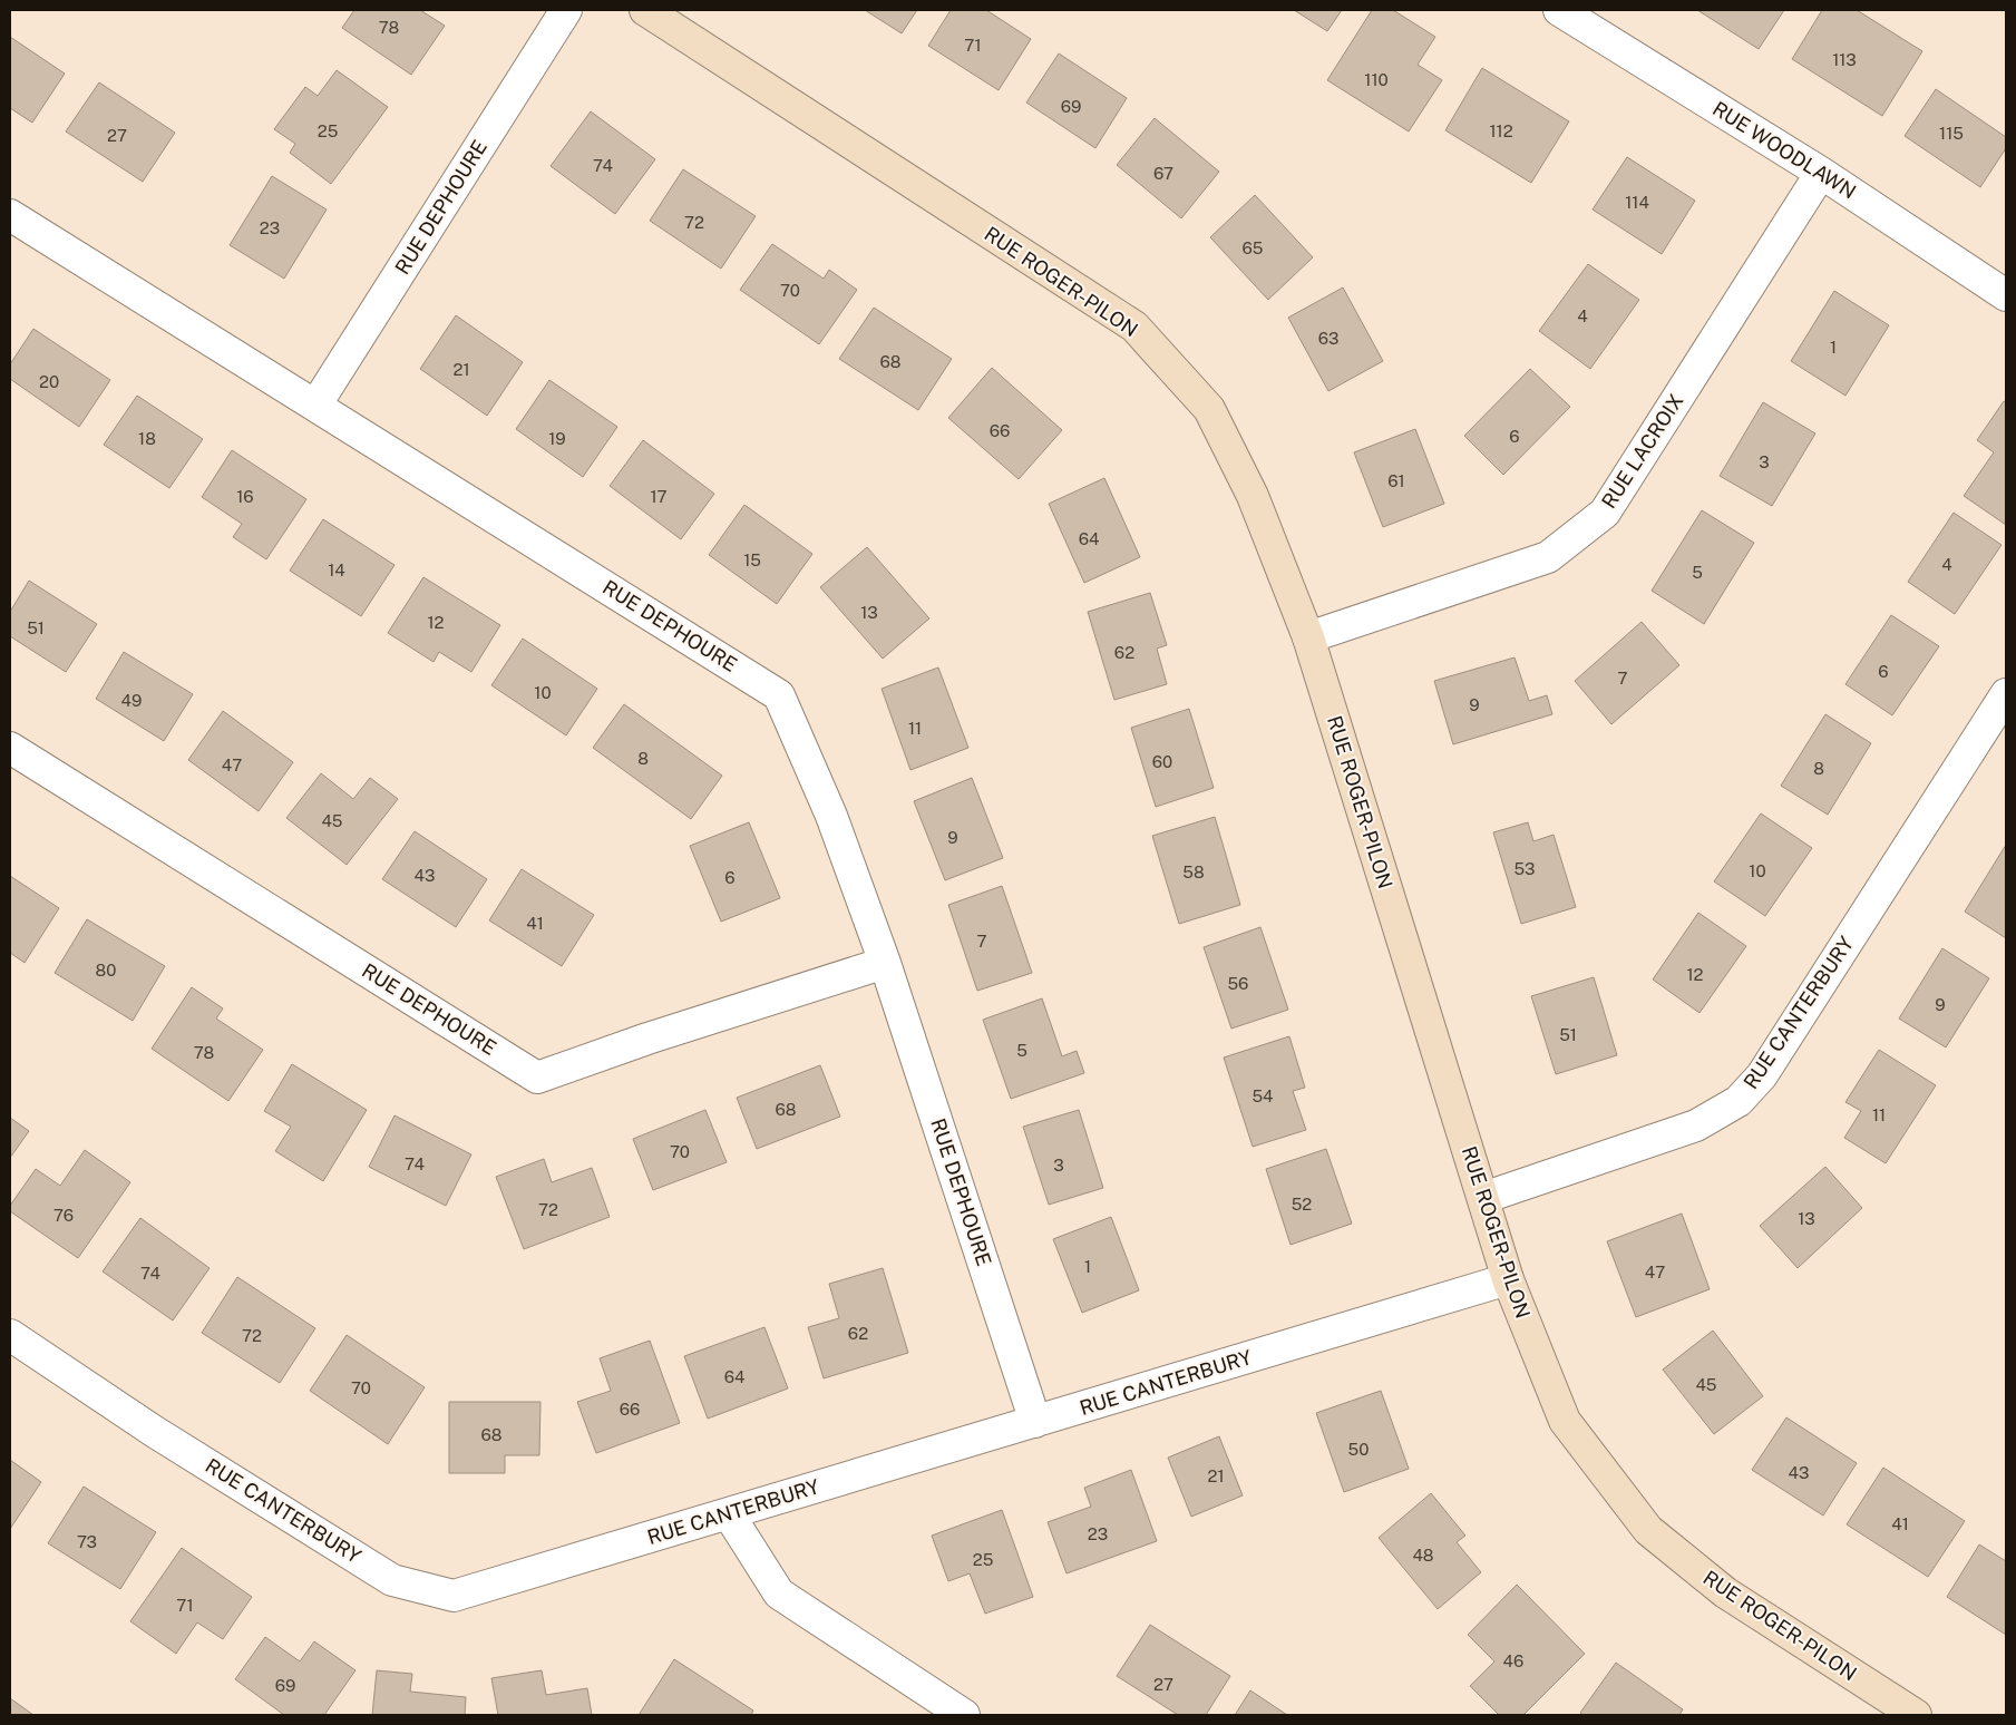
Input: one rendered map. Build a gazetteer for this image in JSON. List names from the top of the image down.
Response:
{
  "streets": {
    "street": [
      "RUE WOODLAWN",
      "RUE DEPHOURE",
      "RUE ROGER-PILON",
      "RUE LACROIX",
      "RUE CANTERBURY"
    ]
  },
  "crossings": [
    ["RUE WOODLAWN", "RUE LACROIX"],
    ["RUE DEPHOURE", "RUE CANTERBURY"],
    ["RUE ROGER-PILON", "RUE LACROIX"],
    ["RUE ROGER-PILON", "RUE CANTERBURY"]
  ],
  "house_numbers": [
    "78",
    "71",
    "113",
    "110",
    "69",
    "25",
    "112",
    "115",
    "27",
    "74",
    "67",
    "114",
    "72",
    "23",
    "65",
    "70",
    "4",
    "63",
    "1",
    "68",
    "21",
    "20",
    "66",
    "6",
    "18",
    "19",
    "3",
    "61",
    "16",
    "17",
    "64",
    "15",
    "4",
    "14",
    "5",
    "13",
    "12",
    "51",
    "62",
    "6",
    "7",
    "10",
    "49",
    "9",
    "11",
    "8",
    "60",
    "47",
    "8",
    "45",
    "9",
    "53",
    "10",
    "58",
    "43",
    "6",
    "41",
    "7",
    "80",
    "12",
    "56",
    "9",
    "51",
    "5",
    "78",
    "54",
    "68",
    "11",
    "70",
    "74",
    "3",
    "52",
    "72",
    "76",
    "13",
    "1",
    "47",
    "74",
    "62",
    "72",
    "64",
    "45",
    "70",
    "66",
    "68",
    "50",
    "43",
    "21",
    "41",
    "23",
    "73",
    "48",
    "25",
    "71",
    "46",
    "27",
    "69"
  ]
}
